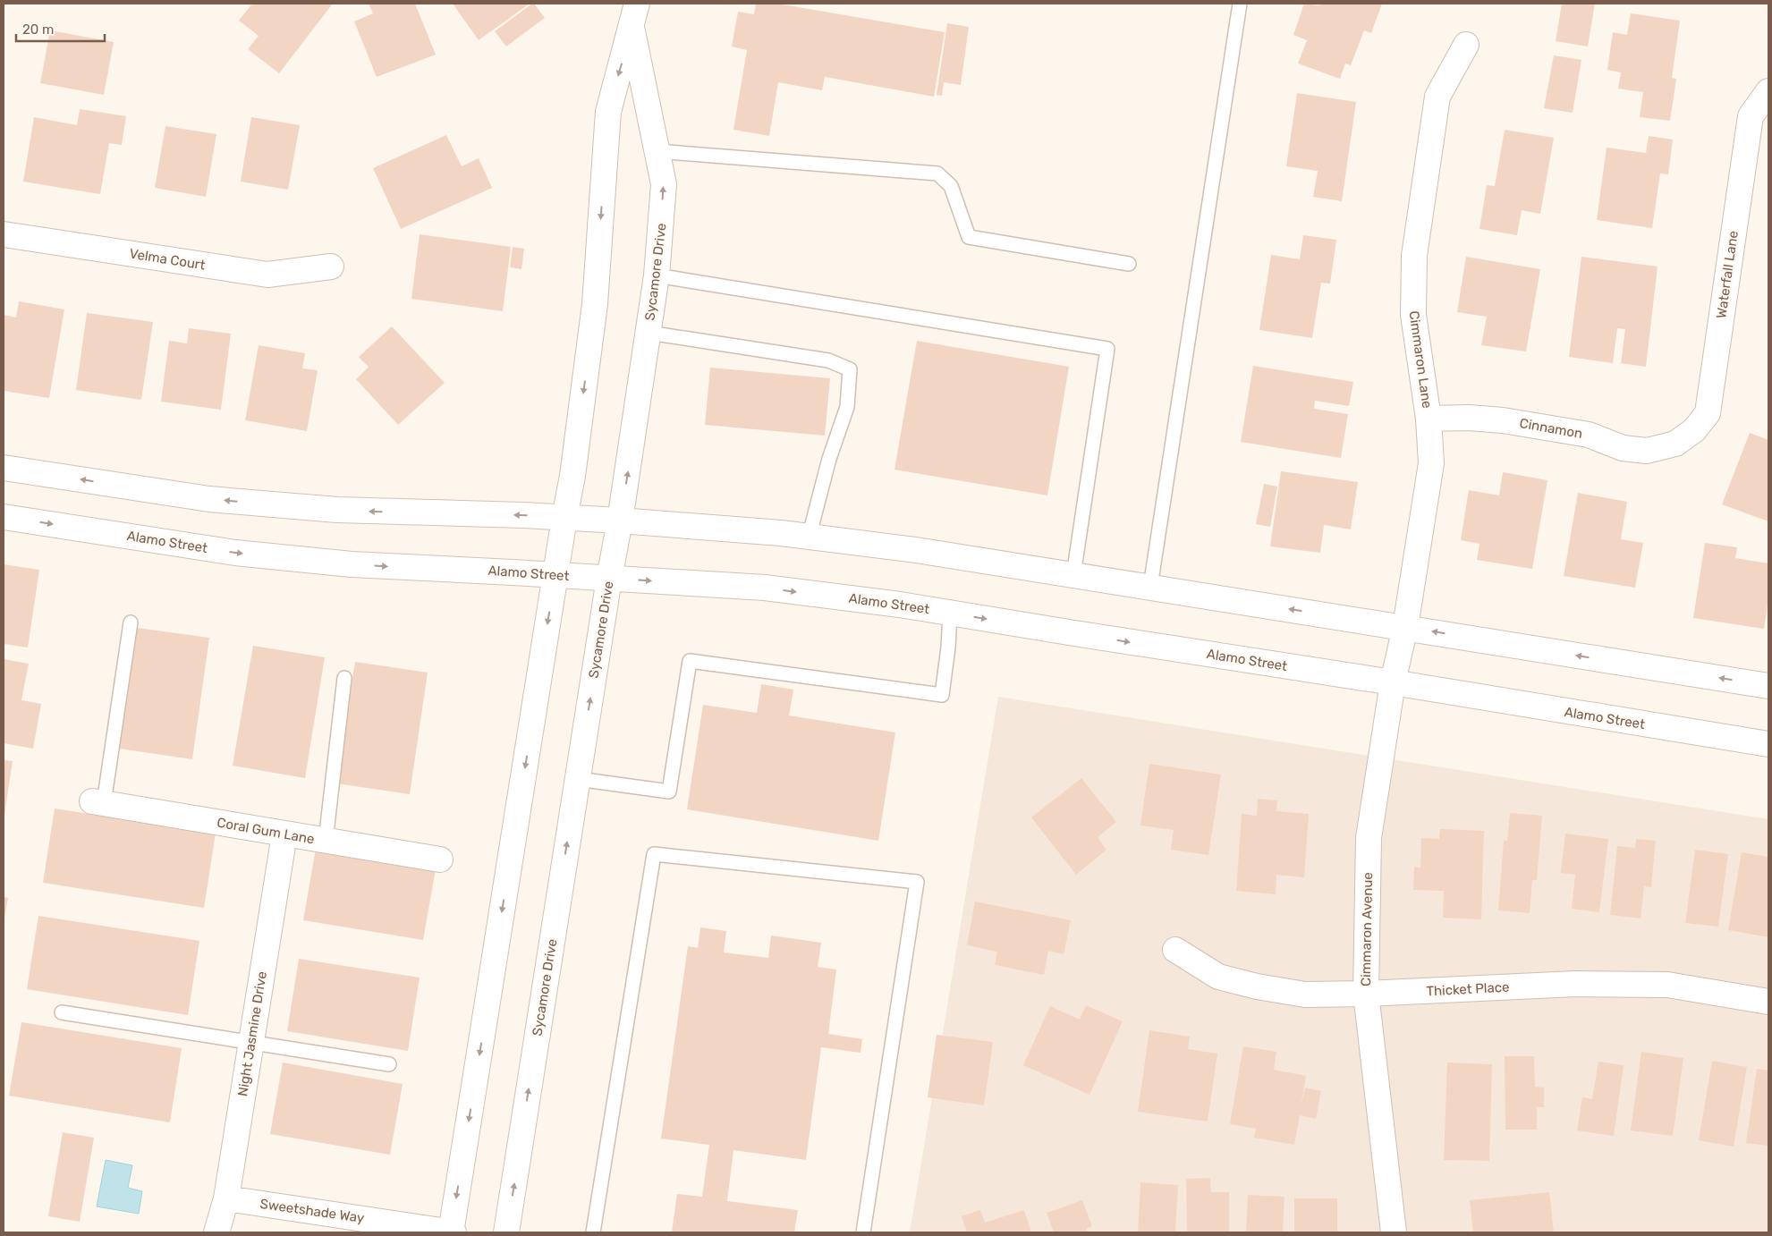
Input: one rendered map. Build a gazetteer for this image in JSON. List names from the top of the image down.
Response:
{
  "streets": {
    "main road": [
      "Velma Court",
      "Sycamore Drive",
      "Waterfall Lane",
      "Cimmaron Lane",
      "Cinnamon",
      "Alamo Street",
      "Coral Gum Lane",
      "Cimmaron Avenue",
      "Thicket Place",
      "Night Jasmine Drive",
      "Sweetshade Way"
    ]
  },
  "crossings": [
    ["Sycamore Drive", "Alamo Street"],
    ["Sycamore Drive", "Sweetshade Way"],
    ["Waterfall Lane", "Cinnamon"],
    ["Cimmaron Lane", "Cinnamon"],
    ["Cimmaron Lane", "Cimmaron Avenue"],
    ["Alamo Street", "Cimmaron Avenue"],
    ["Coral Gum Lane", "Night Jasmine Drive"],
    ["Cimmaron Avenue", "Thicket Place"],
    ["Night Jasmine Drive", "Sweetshade Way"]
  ],
  "scale_bar": "20 m"
}
